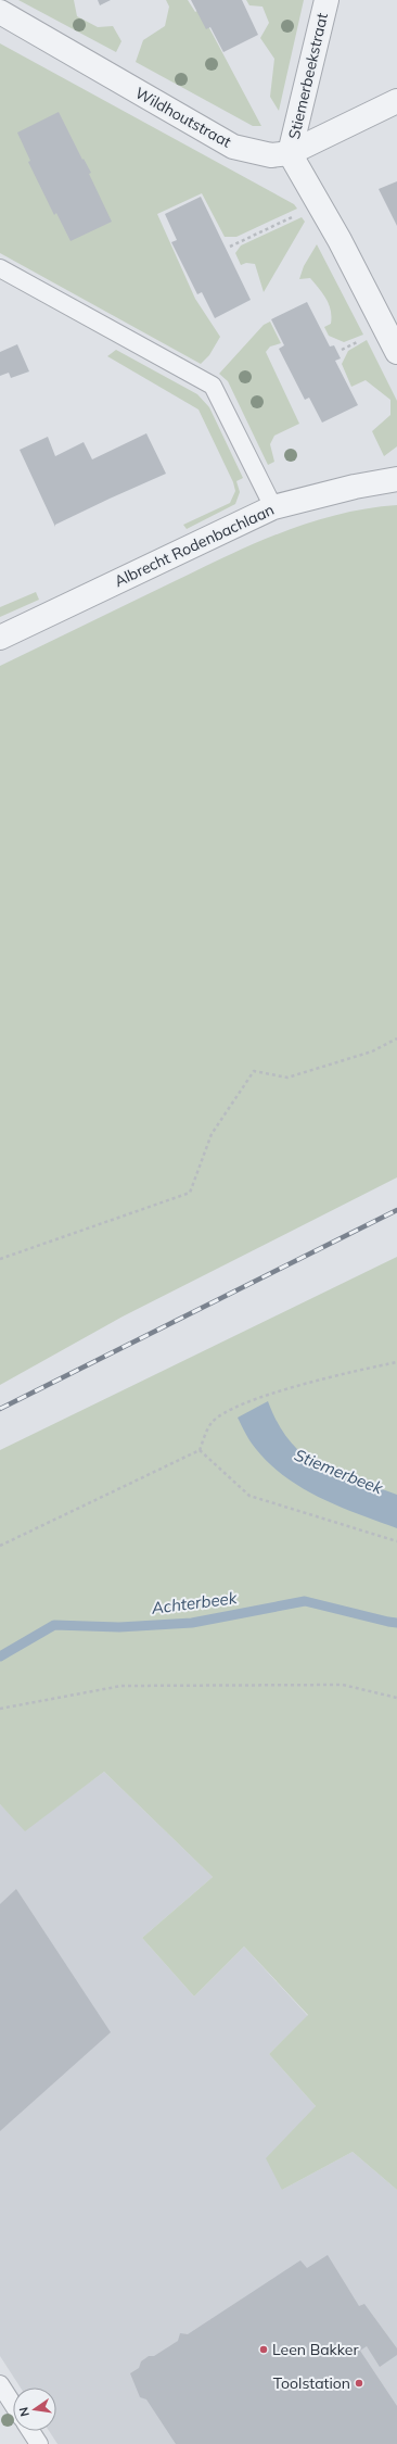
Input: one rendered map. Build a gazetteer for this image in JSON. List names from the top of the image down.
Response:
{
  "streets": {
    "street": ["Stiemerbeekstraat", "Wildhoutstraat", "Albrecht Rodenbachlaan"]
  },
  "crossings": [
    ["Stiemerbeekstraat", "Wildhoutstraat"]
  ],
  "water": ["Stiemerbeek", "Achterbeek"],
  "places": ["Leen Bakker", "Toolstation"],
  "north": "left"
}
